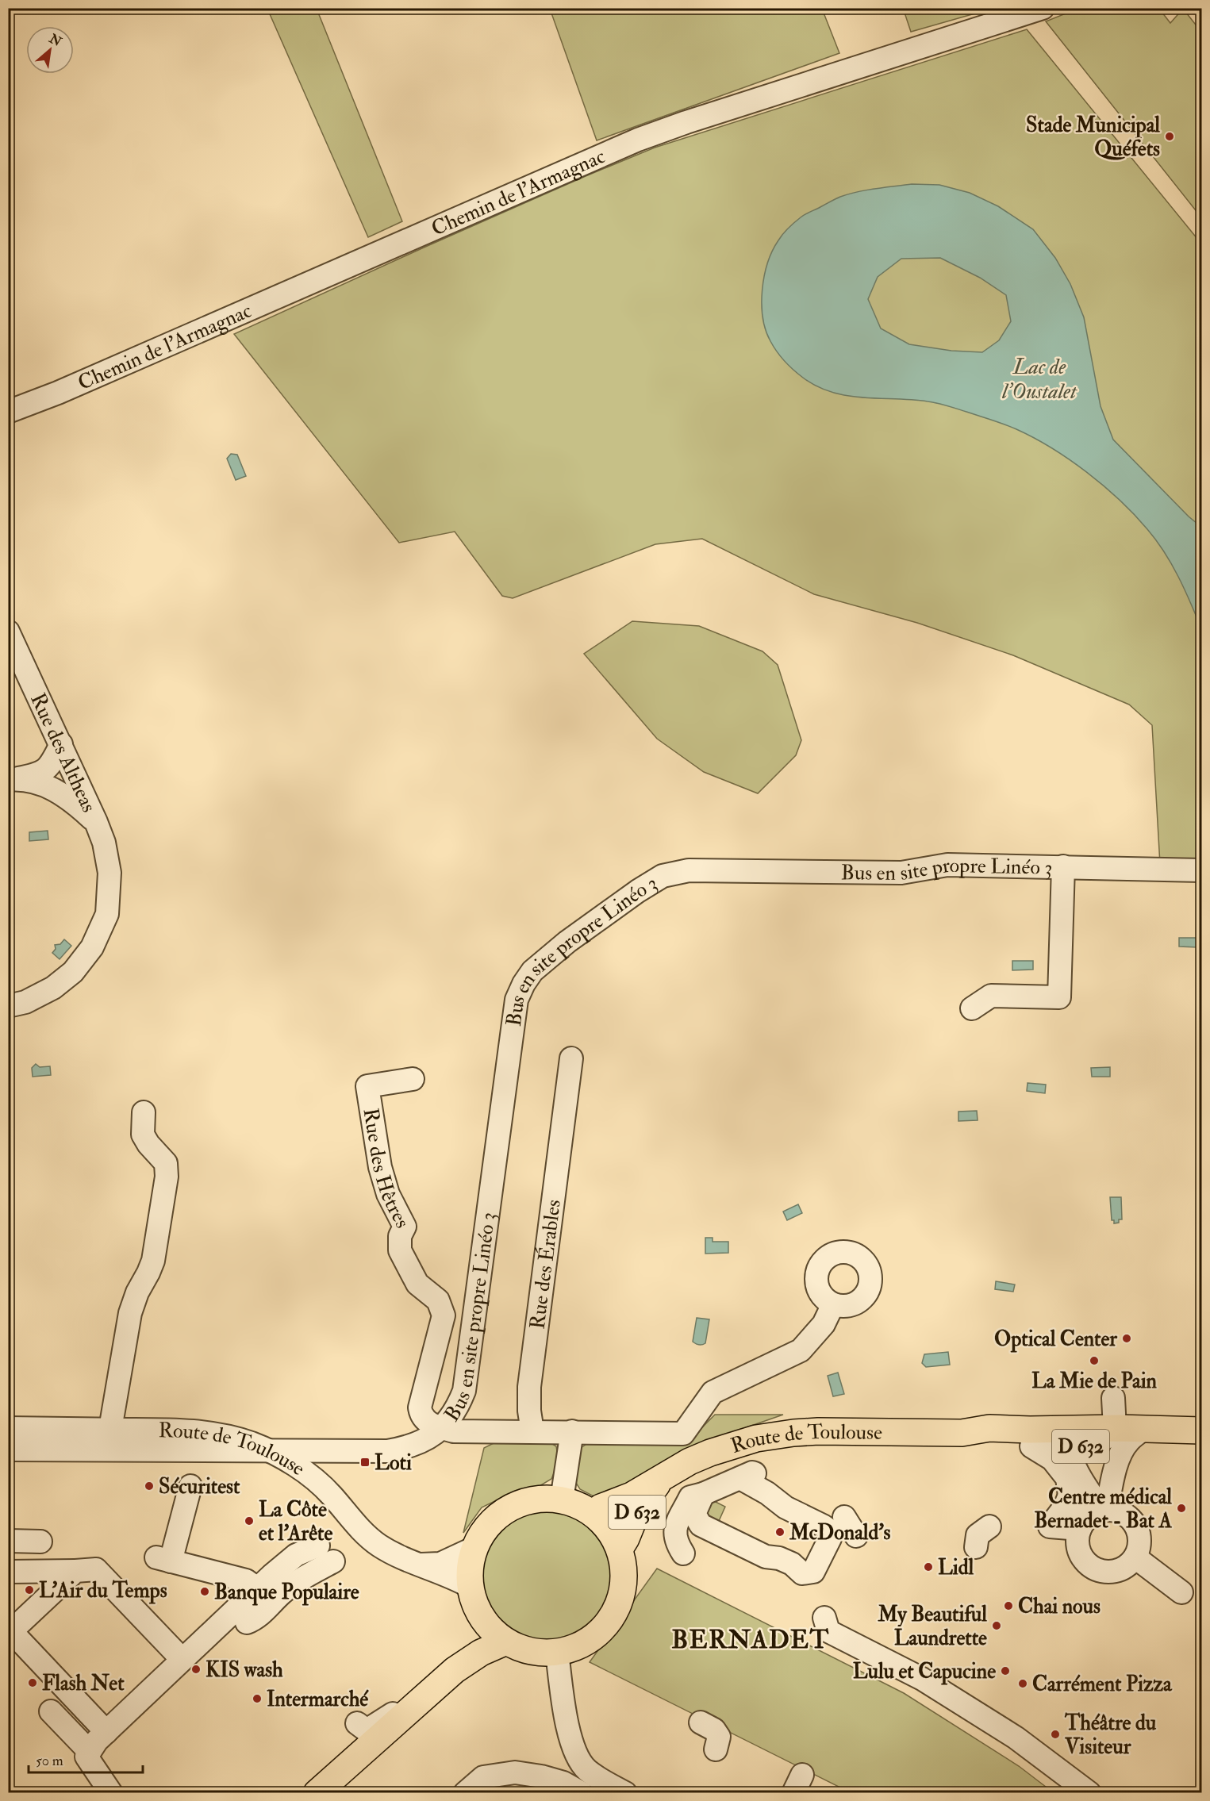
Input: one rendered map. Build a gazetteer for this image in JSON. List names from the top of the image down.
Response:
{
  "streets": {
    "main road": ["Route de Toulouse", "D 632"],
    "street": [
      "Chemin de l'Armagnac",
      "Rue des Altheas",
      "Bus en site propre Linéo 3",
      "Rue des Hêtres",
      "Rue des Érables"
    ]
  },
  "crossings": [
    ["Bus en site propre Linéo 3", "Rue des Hêtres"],
    ["Bus en site propre Linéo 3", "Route de Toulouse"],
    ["Rue des Hêtres", "Rue des Érables"],
    ["Route de Toulouse", "D 632"]
  ],
  "districts": ["BERNADET"],
  "water": ["Lac de l'Oustalet"],
  "places": {
    "other": [
      "Stade Municipal Quéfets",
      "Optical Center",
      "La Mie de Pain",
      "Sécuritest",
      "Centre médical Bernadet - Bat A",
      "La Côte et l'Arête",
      "McDonald's",
      "Lidl",
      "L'Air du Temps",
      "Banque Populaire",
      "Chai nous",
      "My Beautiful Laundrette",
      "KIS wash",
      "Lulu et Capucine",
      "Flash Net",
      "Carrément Pizza",
      "Intermarché",
      "Théâtre du Visiteur"
    ],
    "transit": ["Loti"]
  },
  "scale_bar": "50 m",
  "north": "top right"
}
